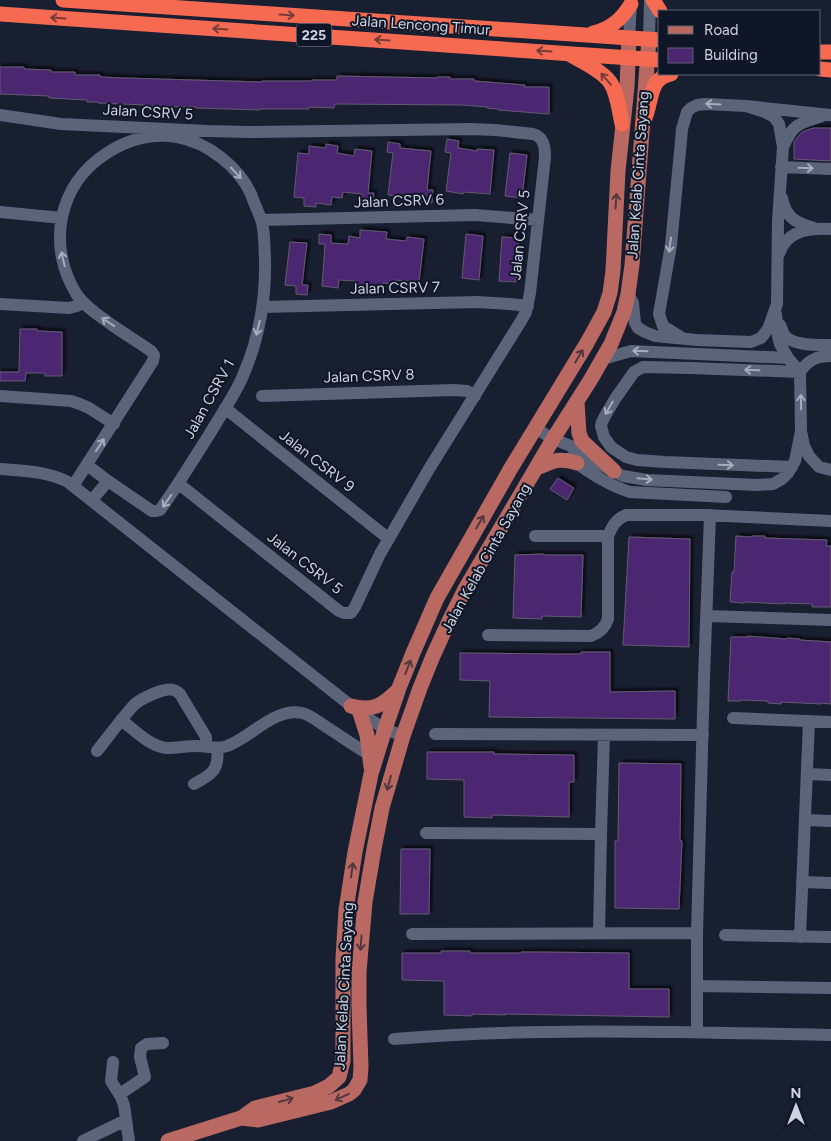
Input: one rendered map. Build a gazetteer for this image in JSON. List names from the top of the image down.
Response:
{
  "streets": {
    "highway": ["Jalan Lencong Timur", "225"],
    "main road": ["Jalan Kelab Cinta Sayang"],
    "street": [
      "Jalan CSRV 5",
      "Jalan CSRV 6",
      "Jalan CSRV 7",
      "Jalan CSRV 8",
      "Jalan CSRV 1",
      "Jalan CSRV 9"
    ]
  },
  "crossings": [
    ["Jalan Lencong Timur", "Jalan Kelab Cinta Sayang"],
    ["Jalan CSRV 5", "Jalan CSRV 6"],
    ["Jalan CSRV 5", "Jalan CSRV 7"],
    ["Jalan CSRV 5", "Jalan CSRV 8"],
    ["Jalan CSRV 5", "Jalan CSRV 1"],
    ["Jalan CSRV 5", "Jalan CSRV 9"],
    ["Jalan CSRV 6", "Jalan CSRV 1"],
    ["Jalan CSRV 7", "Jalan CSRV 1"],
    ["Jalan CSRV 1", "Jalan CSRV 9"]
  ],
  "legend": ["Road", "Building"],
  "north": "top"
}
